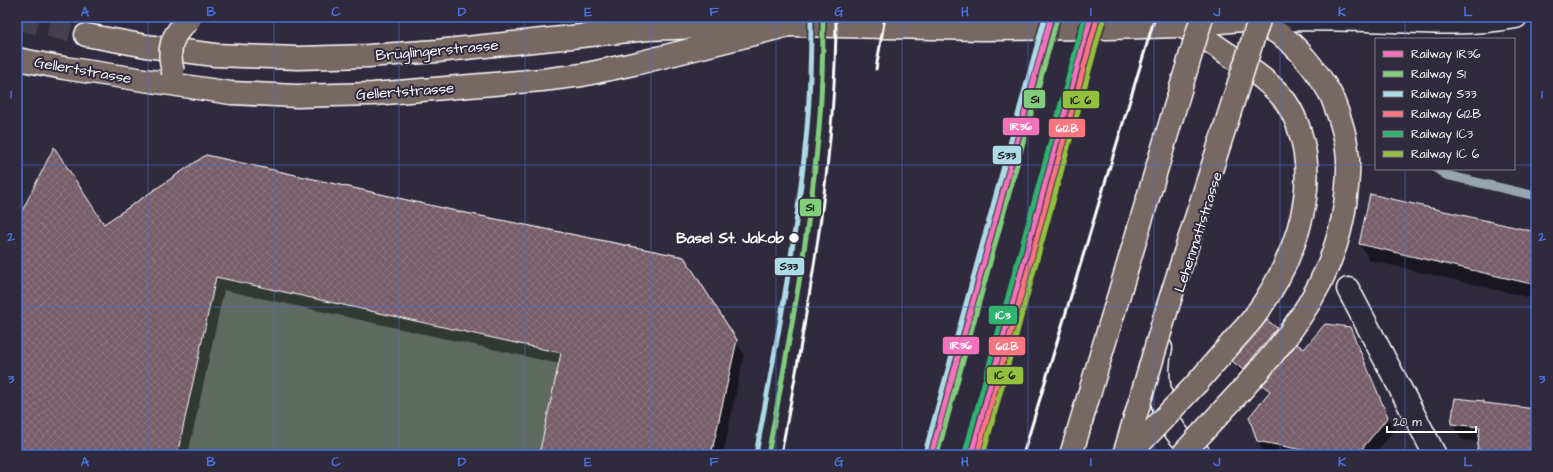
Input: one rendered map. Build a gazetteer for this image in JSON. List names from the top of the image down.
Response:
{
  "streets": {
    "main road": ["Brüglingerstrasse", "Gellertstrasse"],
    "street": ["Lehenmattstrasse"]
  },
  "crossings": [
    ["Brüglingerstrasse", "Gellertstrasse"]
  ],
  "places": ["Basel St. Jakob"],
  "lines": [
    "rail line IR36",
    "rail line S1",
    "rail line S33",
    "rail line IC3",
    "rail line 612B"
  ],
  "legend": [
    "Railway IR36",
    "Railway S1",
    "Railway S33",
    "Railway 612B",
    "Railway IC3",
    "Railway IC 6"
  ],
  "scale_bar": "20 m",
  "grid": {
    "columns": [
      "A",
      "B",
      "C",
      "D",
      "E",
      "F",
      "G",
      "H",
      "I",
      "J",
      "K",
      "L"
    ],
    "rows": ["1", "2", "3"]
  }
}
